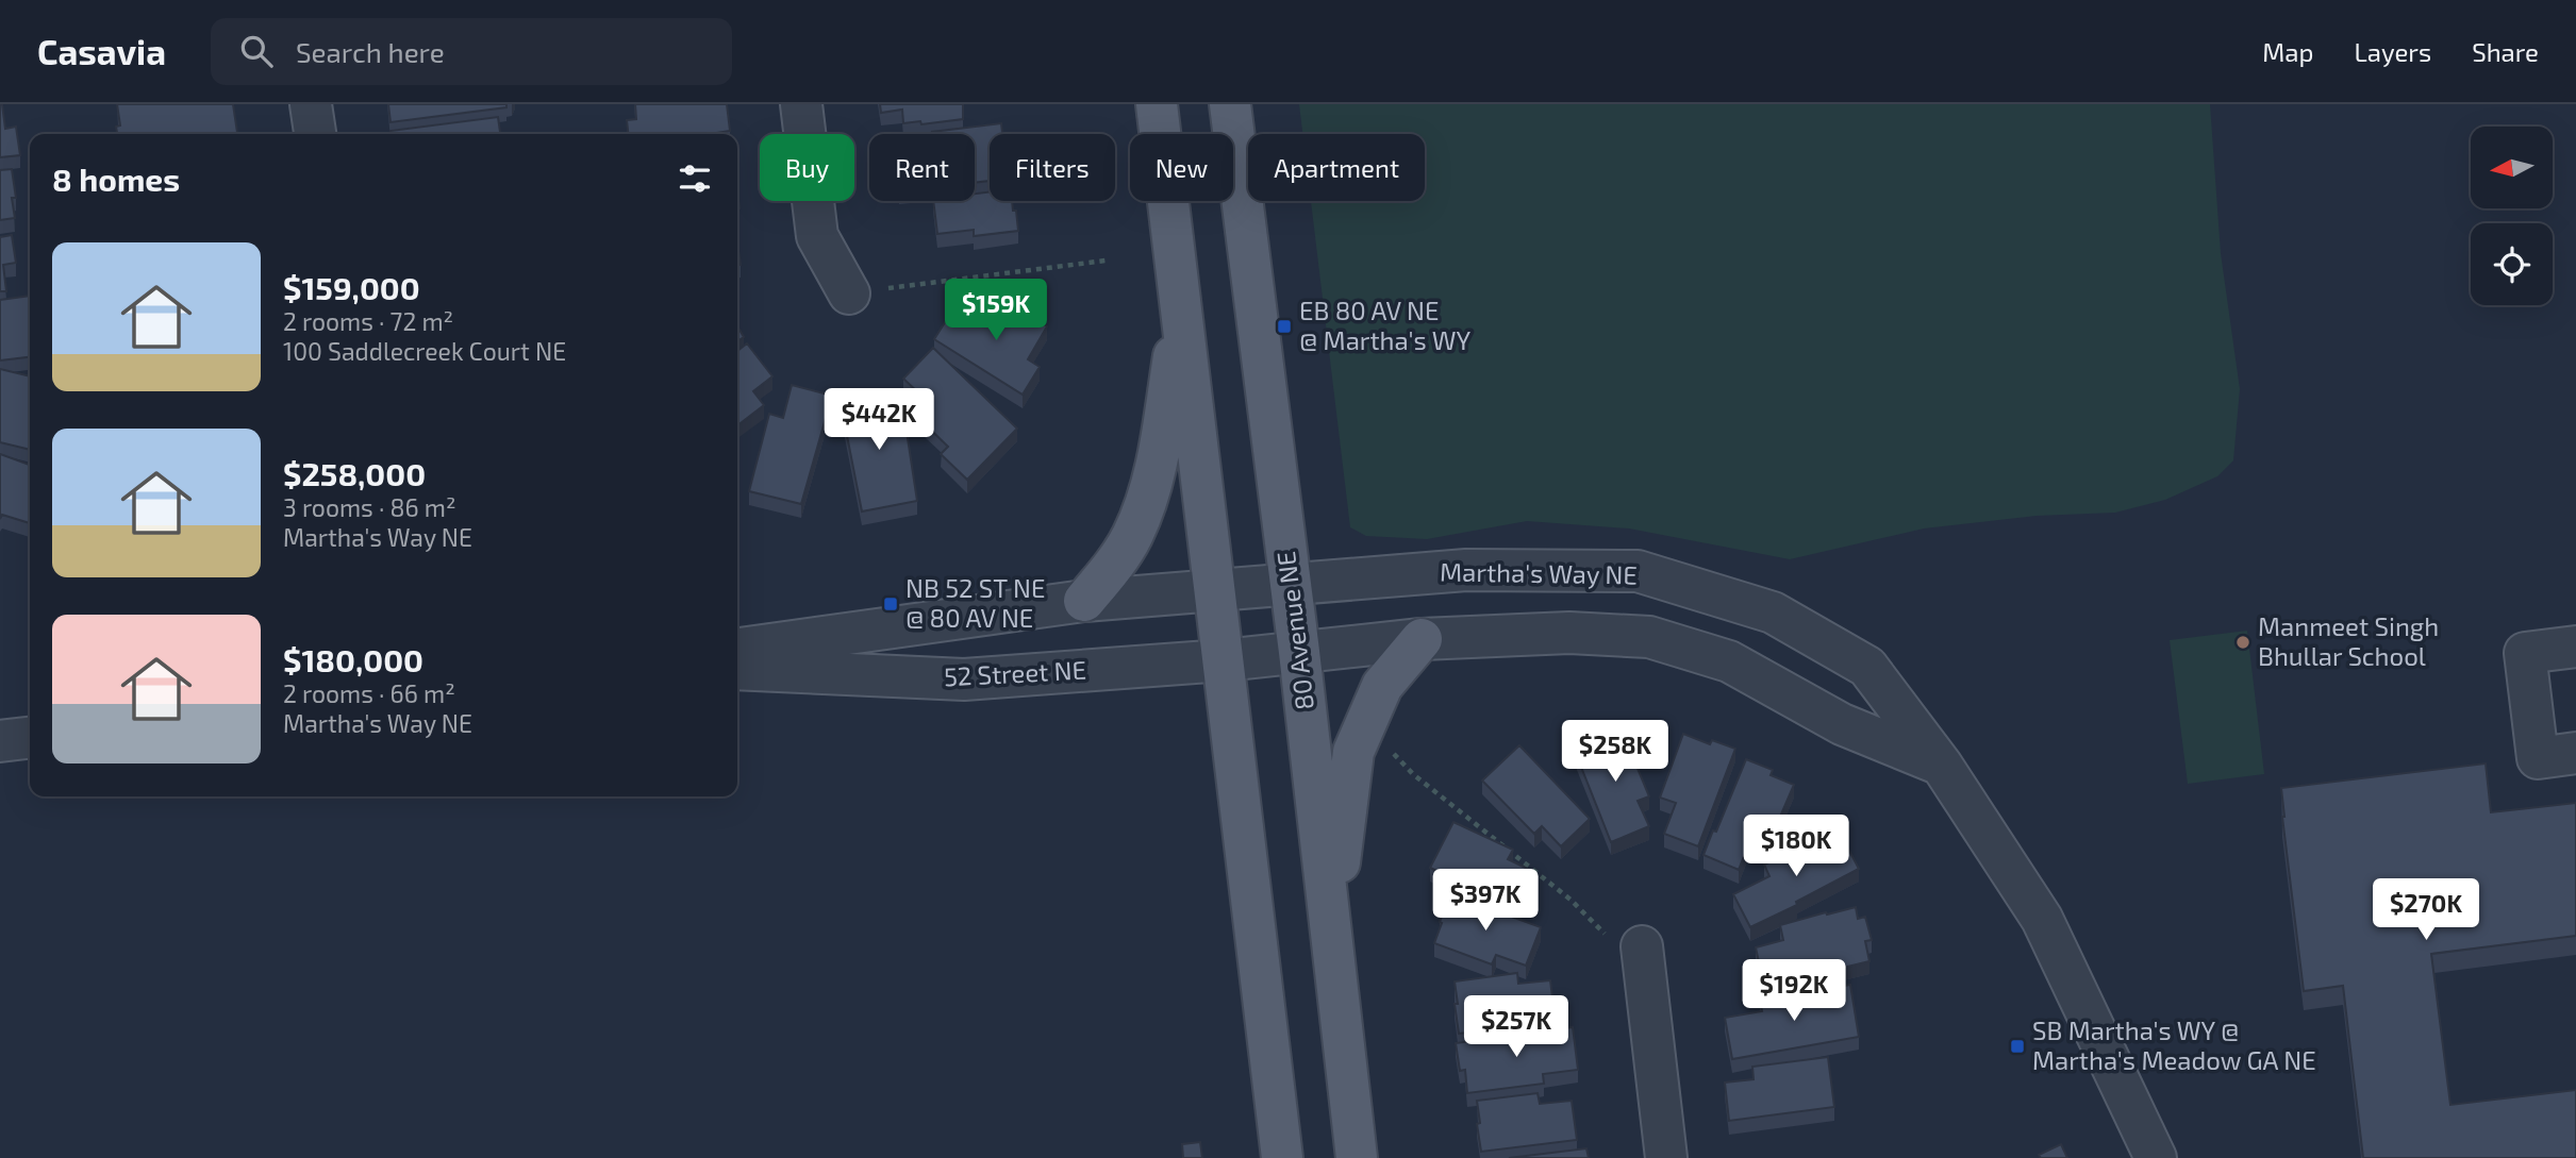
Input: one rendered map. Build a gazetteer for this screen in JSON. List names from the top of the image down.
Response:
{
  "streets": {
    "main road": ["80 Avenue NE"],
    "street": ["Martha's Way NE", "52 Street NE"]
  },
  "crossings": [
    ["Martha's Way NE", "80 Avenue NE"],
    ["80 Avenue NE", "52 Street NE"]
  ],
  "places": {
    "transit": ["EB 80 AV NE @ Martha's WY", "NB 52 ST NE @ 80 AV NE", "SB Martha's WY @ Martha's Meadow GA NE"],
    "other": ["Manmeet Singh Bhullar School"]
  },
  "north": "left",
  "page": {
    "header": "Casavia",
    "search": "Search here",
    "nav": ["Map", "Layers", "Share"],
    "chip": [
      "Buy",
      "Rent",
      "Filters",
      "New",
      "Apartment"
    ],
    "heading": "8 homes",
    "list": [
      {
        "name": "$159,000",
        "note": "2 rooms · 72 m² · 100 Saddlecreek Court NE"
      },
      {
        "name": "$258,000",
        "note": "3 rooms · 86 m² · Martha's Way NE"
      },
      {
        "name": "$180,000",
        "note": "2 rooms · 66 m² · Martha's Way NE"
      }
    ],
    "price": [
      "$159K",
      "$442K",
      "$258K",
      "$180K",
      "$397K",
      "$270K",
      "$192K",
      "$257K"
    ]
  }
}
